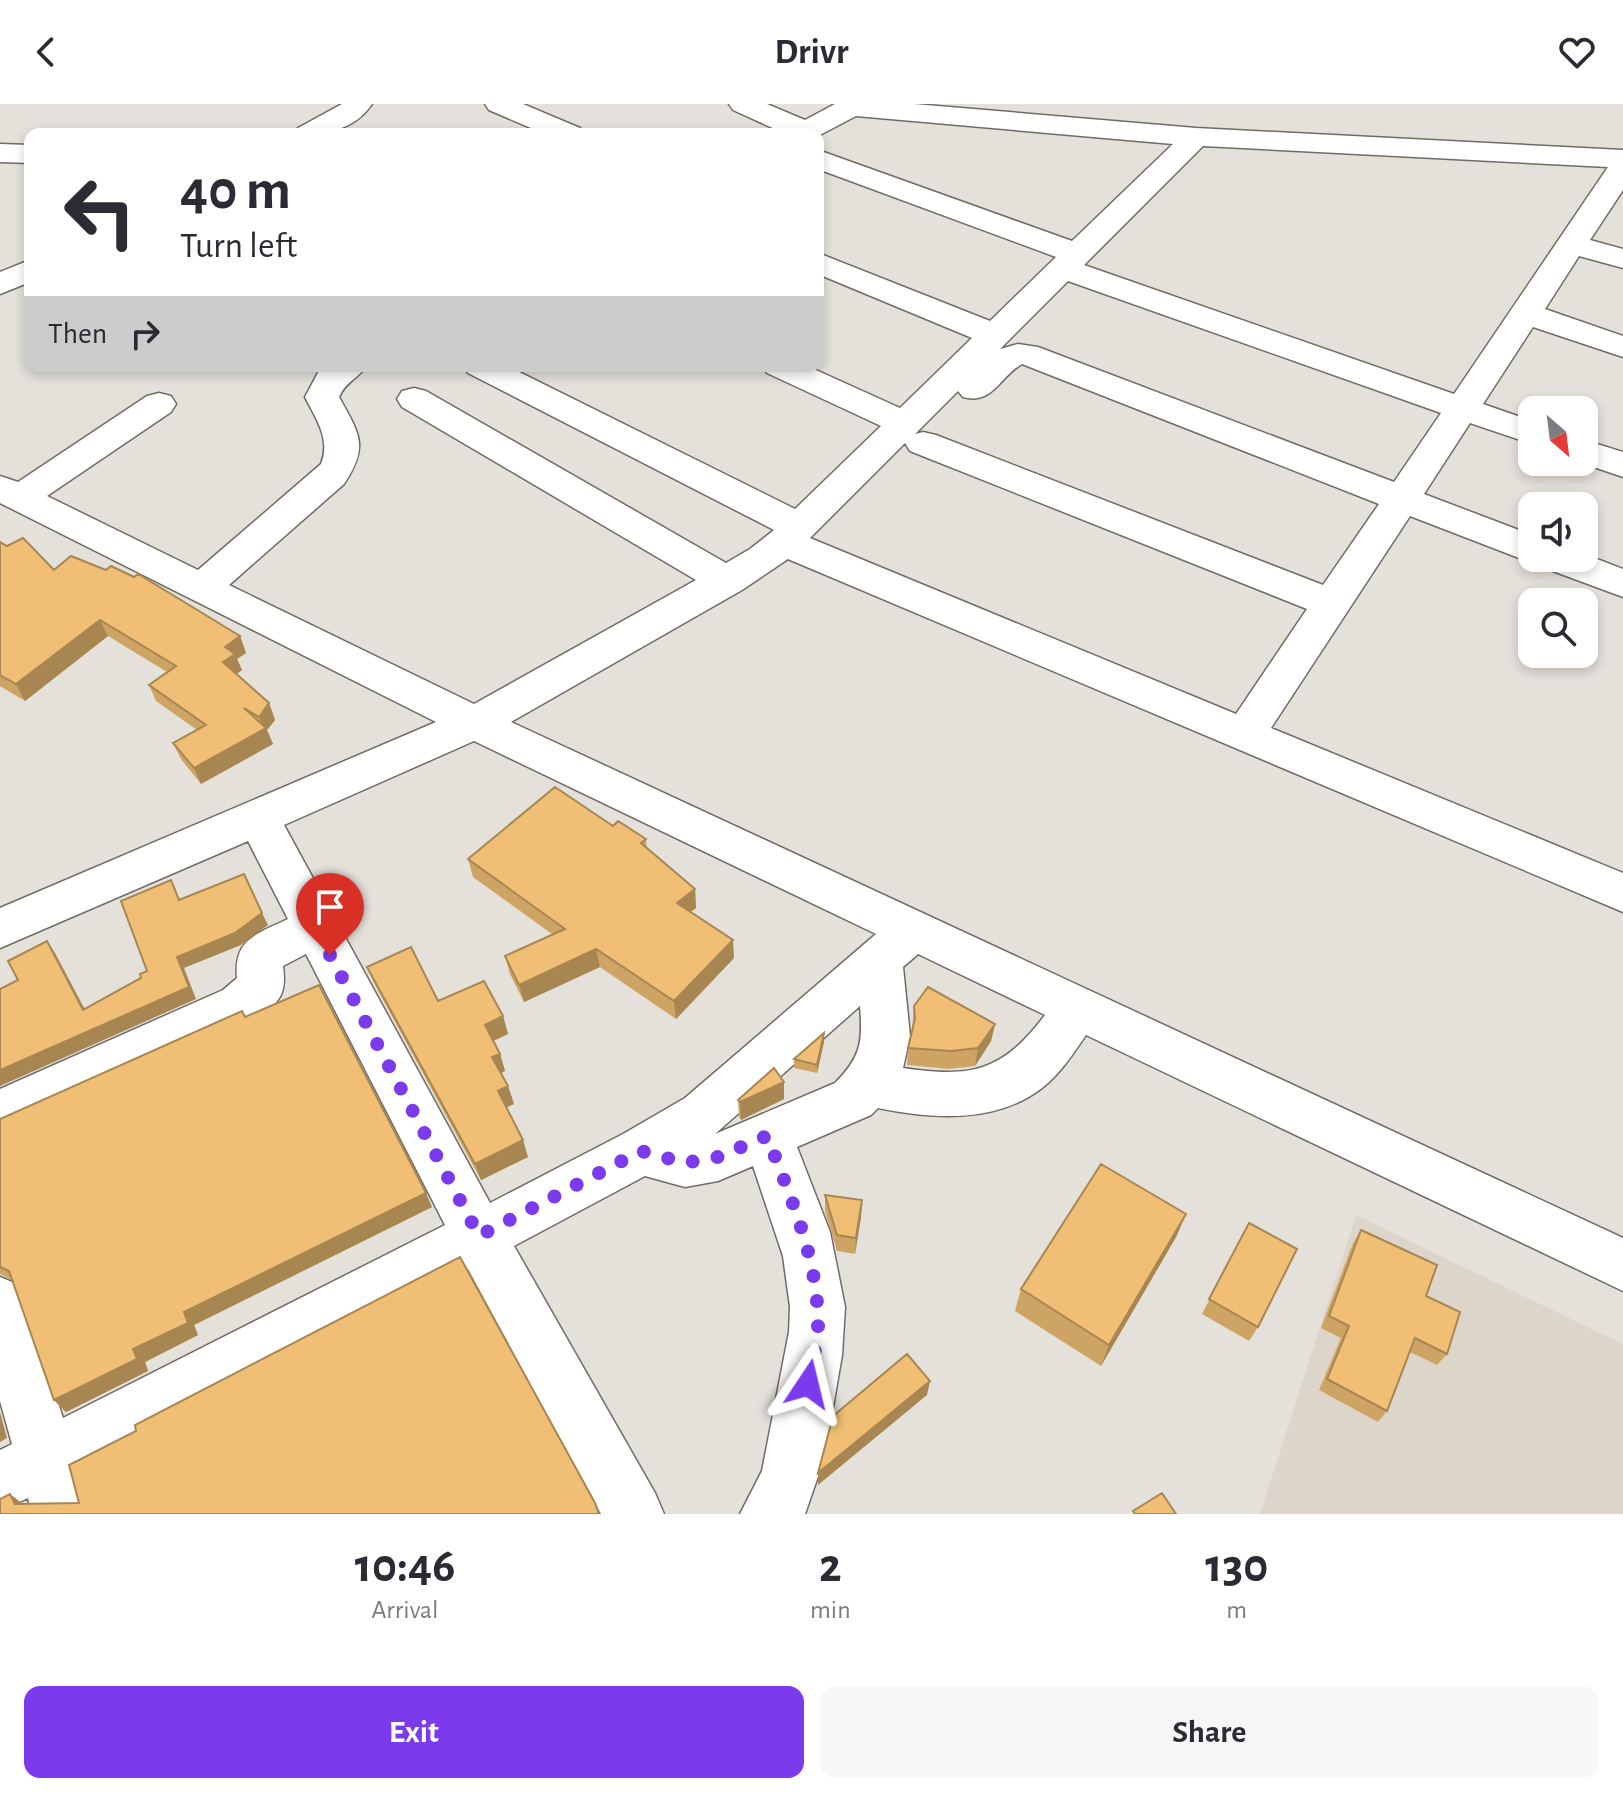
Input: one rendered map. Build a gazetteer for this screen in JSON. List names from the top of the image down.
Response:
{
  "north": "bottom right",
  "page": {
    "header": "Drivr",
    "turn": ["40 m", "Turn left"],
    "then": "Then",
    "eta": [
      "10:46",
      "Arrival",
      "2",
      "min",
      "130",
      "m"
    ],
    "buttons": ["Exit", "Share"]
  }
}
